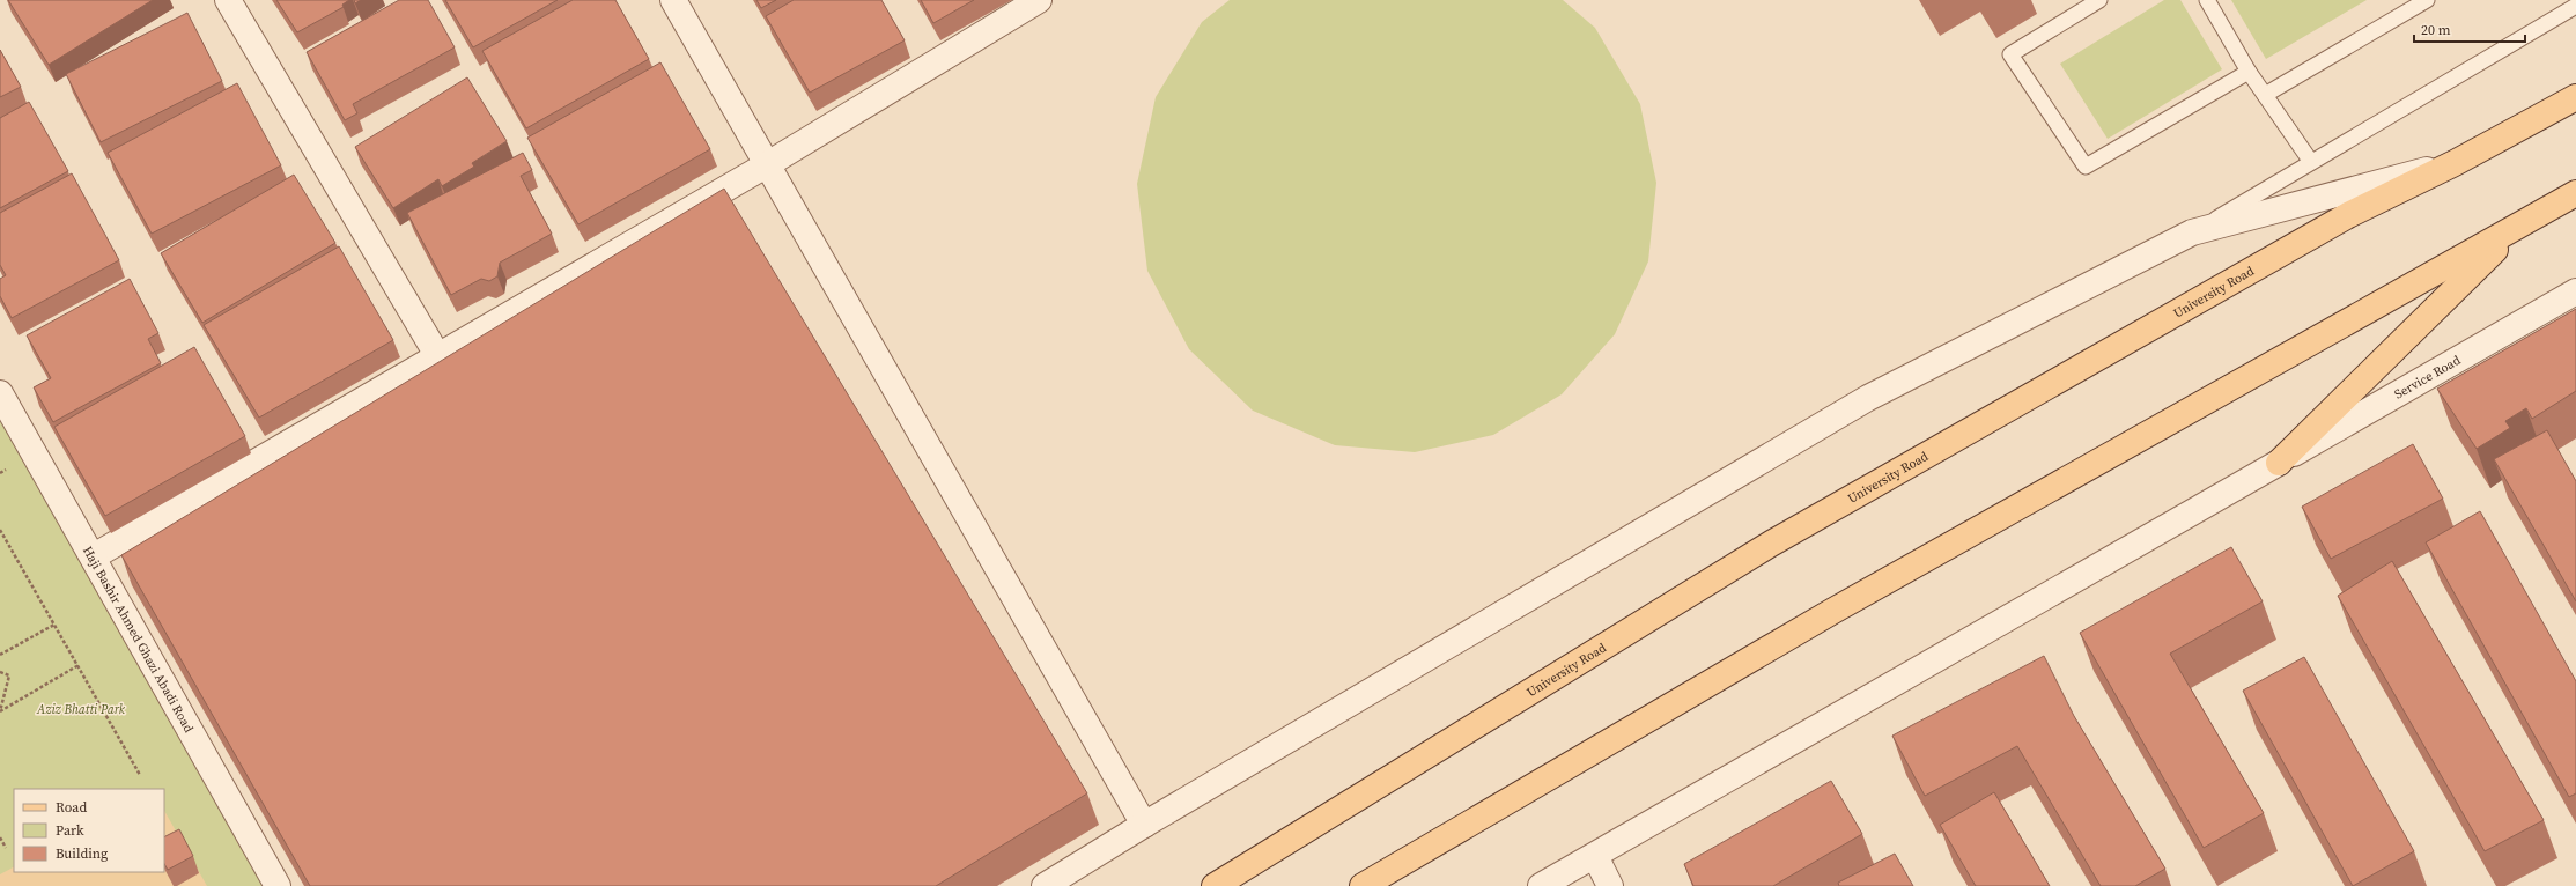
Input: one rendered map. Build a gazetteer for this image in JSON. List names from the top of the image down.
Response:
{
  "streets": {
    "main road": ["University Road"],
    "street": ["Service Road", "Haji Bashir Ahmed Ghazi Abadi Road"]
  },
  "parks": ["Aziz Bhatti Park"],
  "legend": ["Road", "Park", "Building"],
  "scale_bar": "20 m"
}
